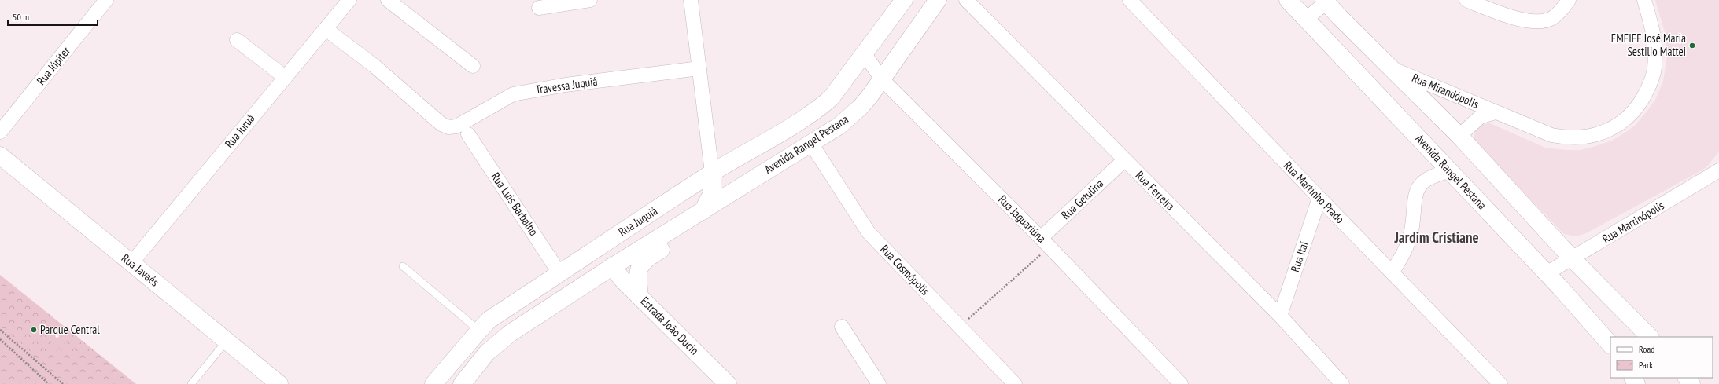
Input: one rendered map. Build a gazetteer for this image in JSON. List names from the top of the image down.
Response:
{
  "streets": {
    "main road": [
      "Avenida Rangel Pestana",
      "Rua Juquiá",
      "Rua Javaés",
      "Estrada João Ducin"
    ],
    "street": [
      "Rua Júpiter",
      "Travessa Juquiá",
      "Rua Mirandópolis",
      "Rua Juruá",
      "Rua Ferreira",
      "Rua Martinho Prado",
      "Rua Getulina",
      "Rua Luis Barbalho",
      "Rua Jaguariúna",
      "Rua Martinópolis",
      "Rua Itaí",
      "Rua Cosmópolis"
    ]
  },
  "crossings": [
    ["Travessa Juquiá", "Rua Juruá"],
    ["Rua Juruá", "Rua Javaés"],
    ["Avenida Rangel Pestana", "Rua Jaguariúna"],
    ["Avenida Rangel Pestana", "Rua Juquiá"],
    ["Avenida Rangel Pestana", "Rua Martinópolis"],
    ["Avenida Rangel Pestana", "Rua Cosmópolis"],
    ["Rua Ferreira", "Rua Getulina"],
    ["Rua Ferreira", "Rua Itaí"],
    ["Rua Martinho Prado", "Rua Itaí"],
    ["Rua Getulina", "Rua Jaguariúna"],
    ["Rua Luis Barbalho", "Rua Juquiá"],
    ["Rua Juquiá", "Estrada João Ducin"]
  ],
  "districts": ["Jardim Cristiane"],
  "places": ["EMEIEF José Maria Sestilio Mattei", "Parque Central"],
  "legend": ["Road", "Park"],
  "scale_bar": "50 m"
}
